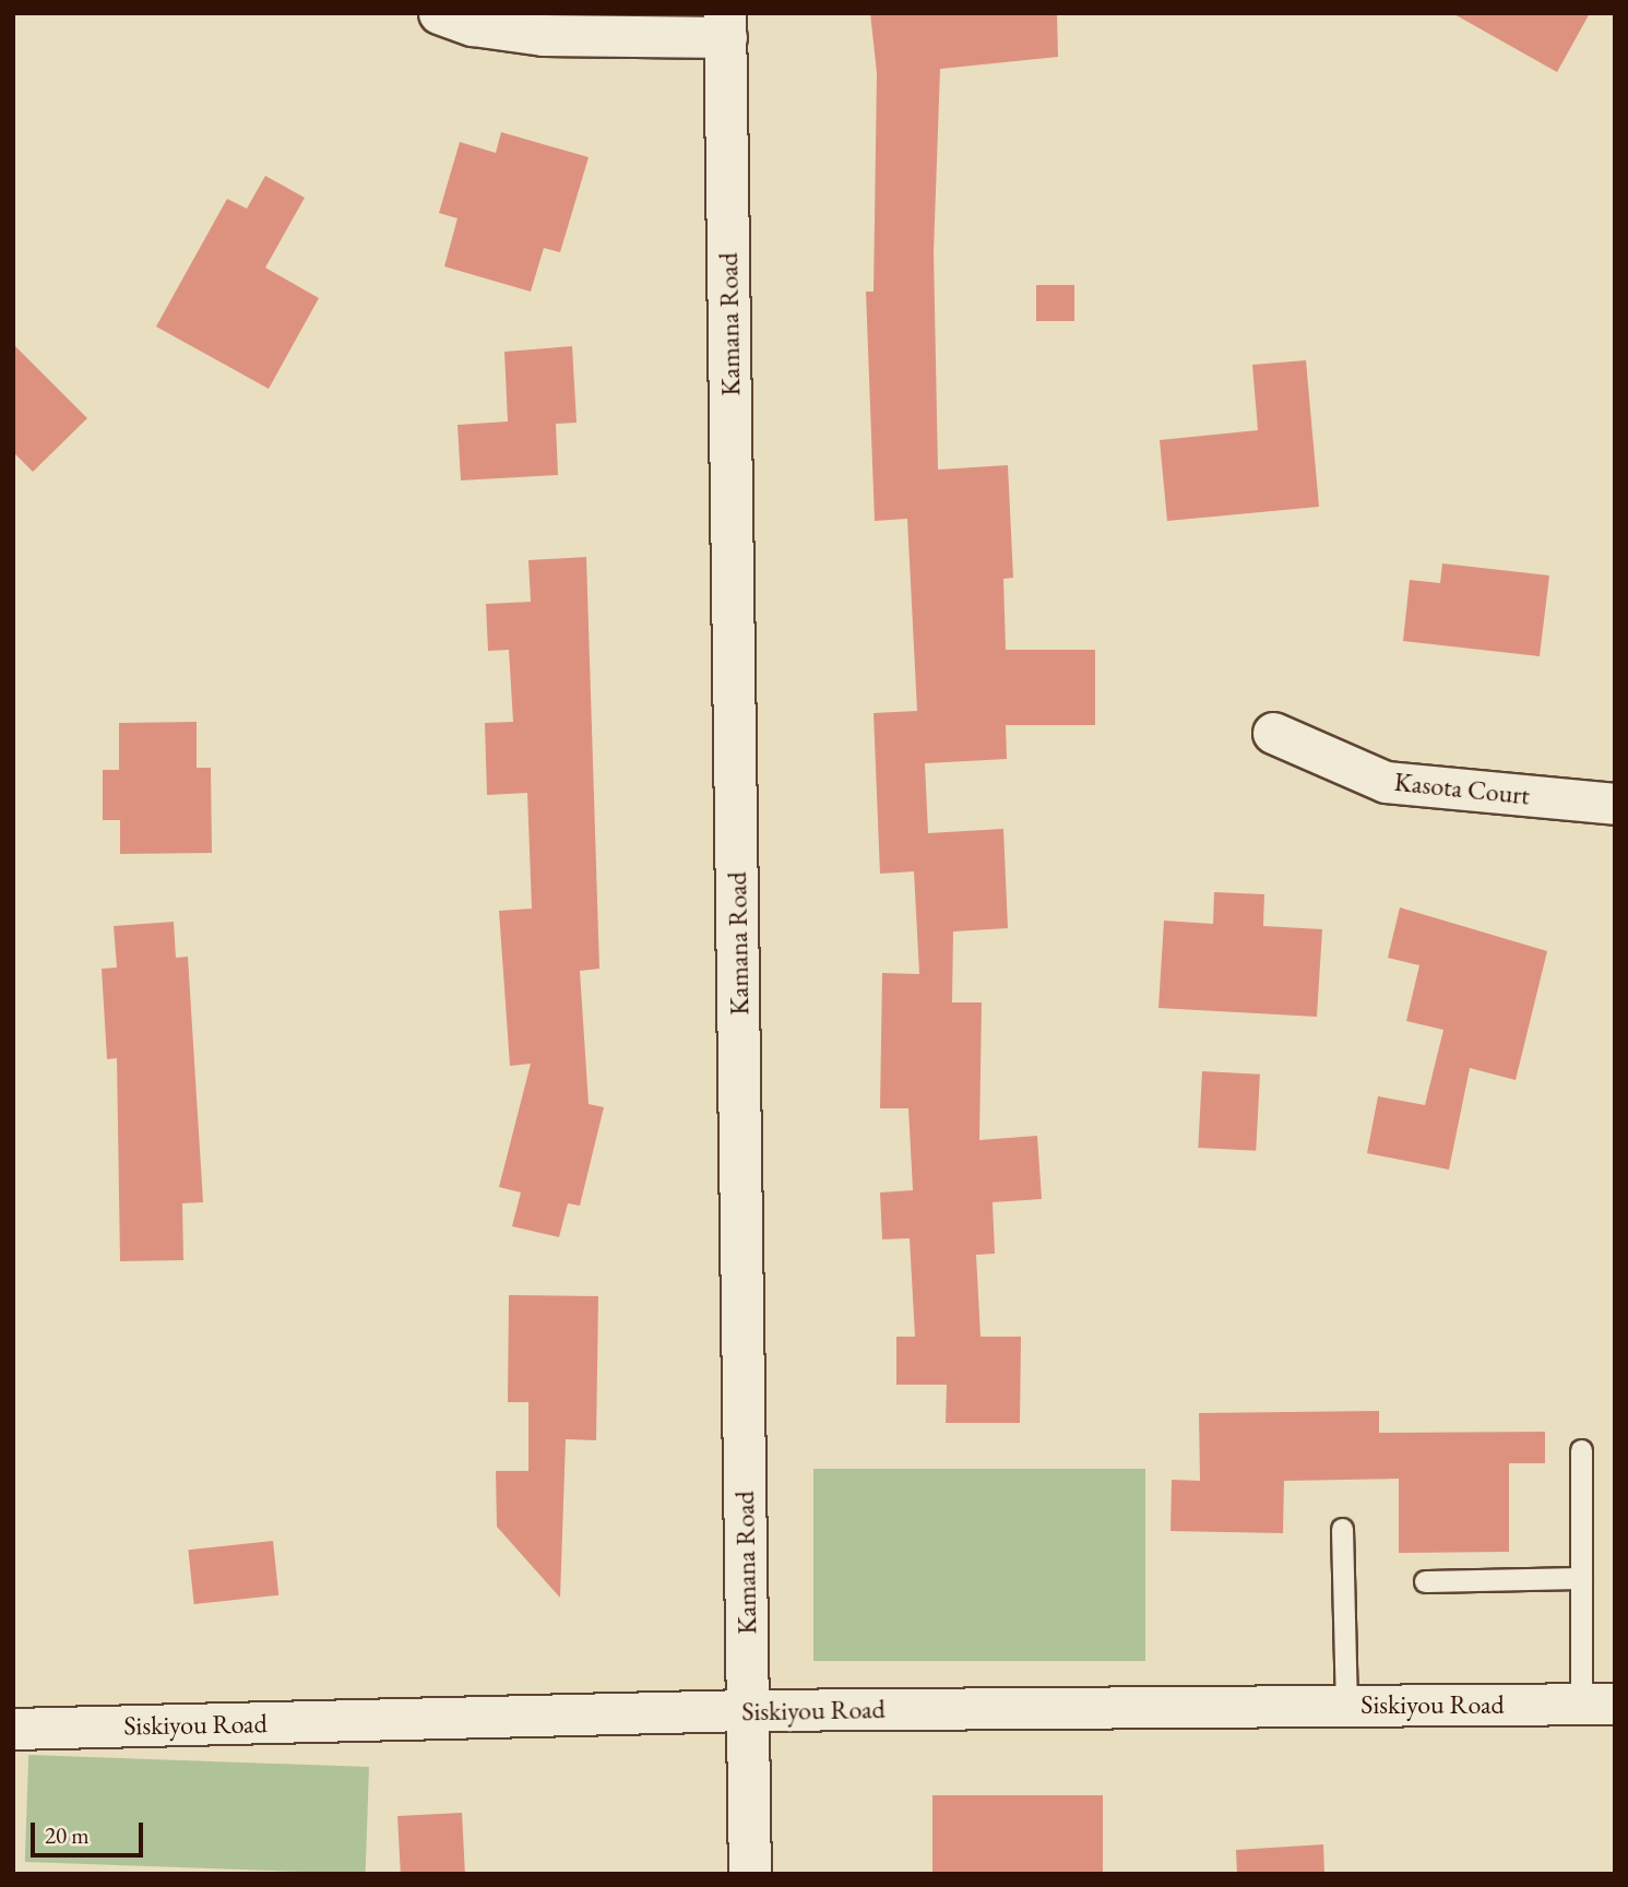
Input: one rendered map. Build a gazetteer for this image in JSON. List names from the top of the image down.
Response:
{
  "streets": {
    "street": ["Kamana Road", "Kasota Court", "Siskiyou Road"]
  },
  "crossings": [
    ["Kamana Road", "Siskiyou Road"]
  ],
  "scale_bar": "20 m"
}
